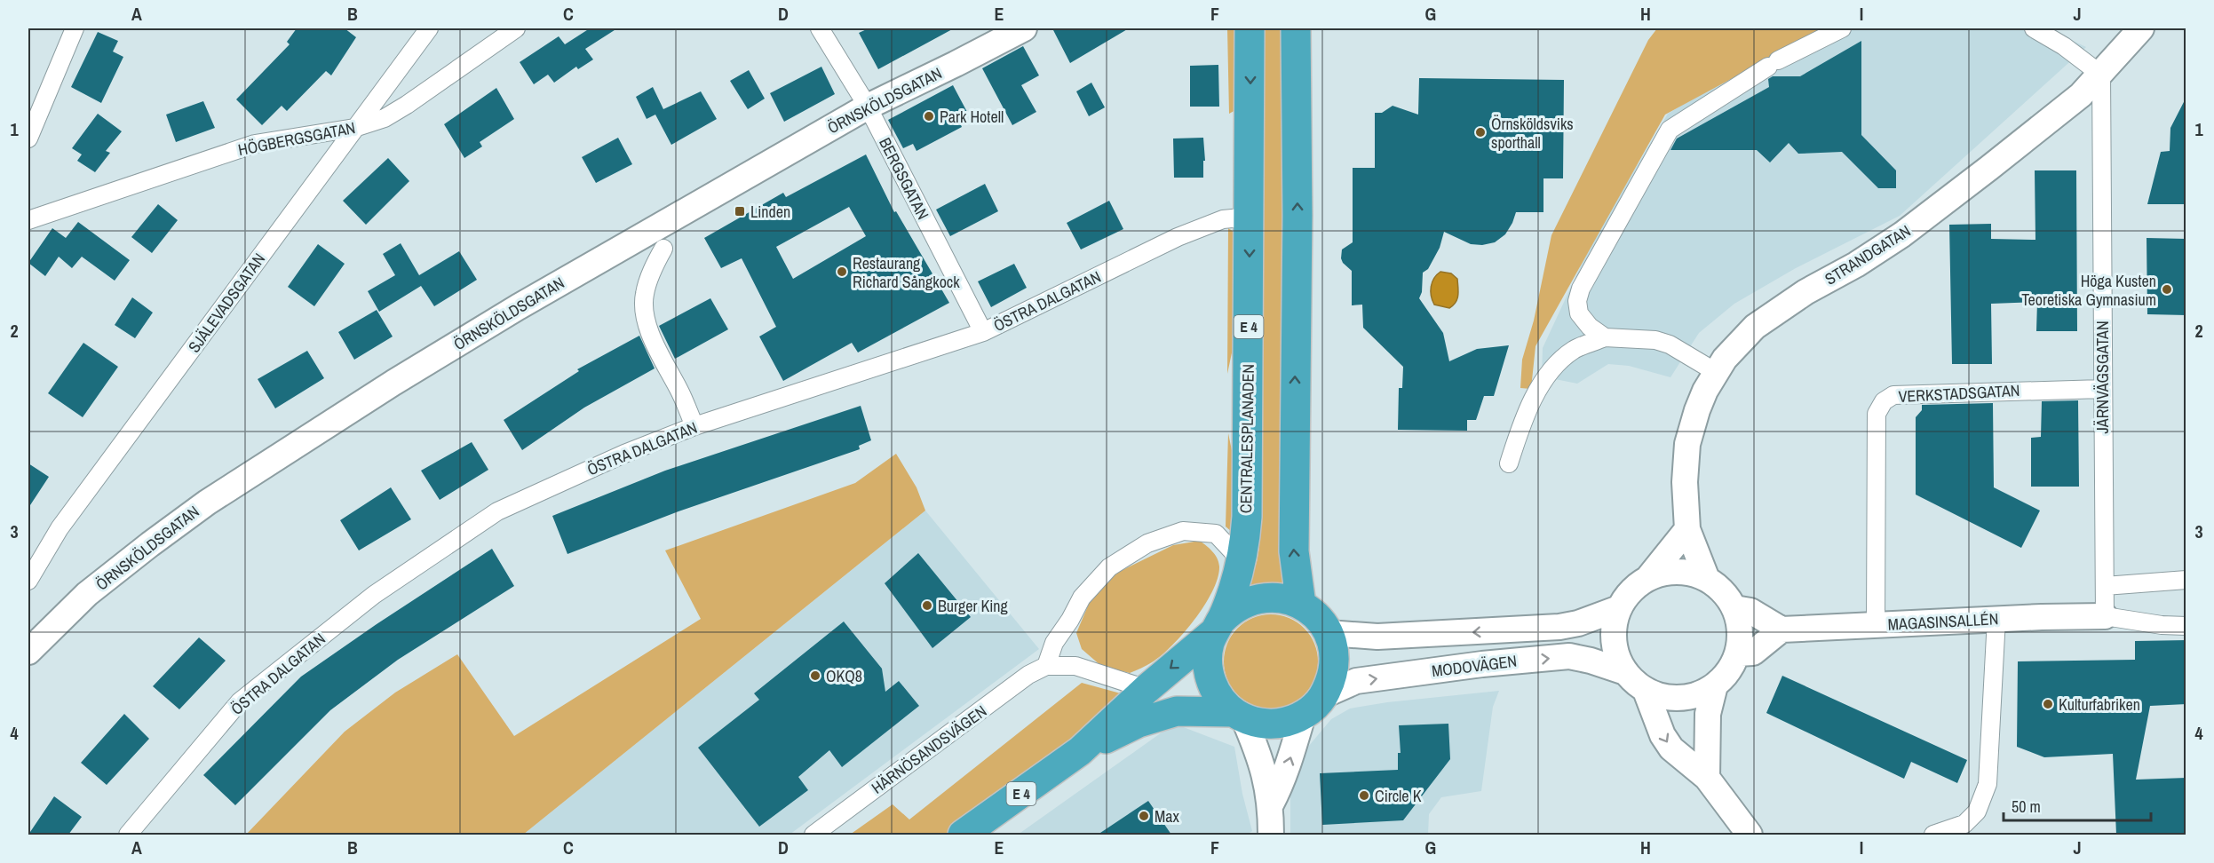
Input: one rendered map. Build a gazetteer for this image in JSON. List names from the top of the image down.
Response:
{
  "streets": {
    "highway": ["E 4", "CENTRALESPLANADEN"],
    "main road": [
      "ÖRNSKÖLDSGATAN",
      "STRANDGATAN",
      "MAGASINSALLÉN",
      "MODOVÄGEN"
    ],
    "street": [
      "HÖGBERGSGATAN",
      "BERGSGATAN",
      "ÖSTRA DALGATAN",
      "SJÄLEVADSGATAN",
      "JÄRNVÄGSGATAN",
      "VERKSTADSGATAN",
      "HÄRNÖSANDSVÄGEN"
    ]
  },
  "crossings": [
    ["ÖRNSKÖLDSGATAN", "BERGSGATAN"],
    ["HÖGBERGSGATAN", "SJÄLEVADSGATAN"],
    ["BERGSGATAN", "ÖSTRA DALGATAN"],
    ["STRANDGATAN", "JÄRNVÄGSGATAN"],
    ["STRANDGATAN", "MODOVÄGEN"],
    ["ÖSTRA DALGATAN", "CENTRALESPLANADEN"],
    ["E 4", "CENTRALESPLANADEN"],
    ["E 4", "MODOVÄGEN"],
    ["E 4", "HÄRNÖSANDSVÄGEN"],
    ["JÄRNVÄGSGATAN", "VERKSTADSGATAN"],
    ["JÄRNVÄGSGATAN", "MAGASINSALLÉN"],
    ["VERKSTADSGATAN", "MAGASINSALLÉN"],
    ["CENTRALESPLANADEN", "MODOVÄGEN"]
  ],
  "places": {
    "other": [
      "Park Hotell",
      "Örnsköldsviks sporthall",
      "Restaurang Richard Sångkock",
      "Höga Kusten Teoretiska Gymnasium",
      "Burger King",
      "OKQ8",
      "Kulturfabriken",
      "Circle K",
      "Max"
    ],
    "transit": ["Linden"]
  },
  "scale_bar": "50 m",
  "grid": {
    "columns": [
      "A",
      "B",
      "C",
      "D",
      "E",
      "F",
      "G",
      "H",
      "I",
      "J"
    ],
    "rows": [
      "1",
      "2",
      "3",
      "4"
    ]
  }
}
